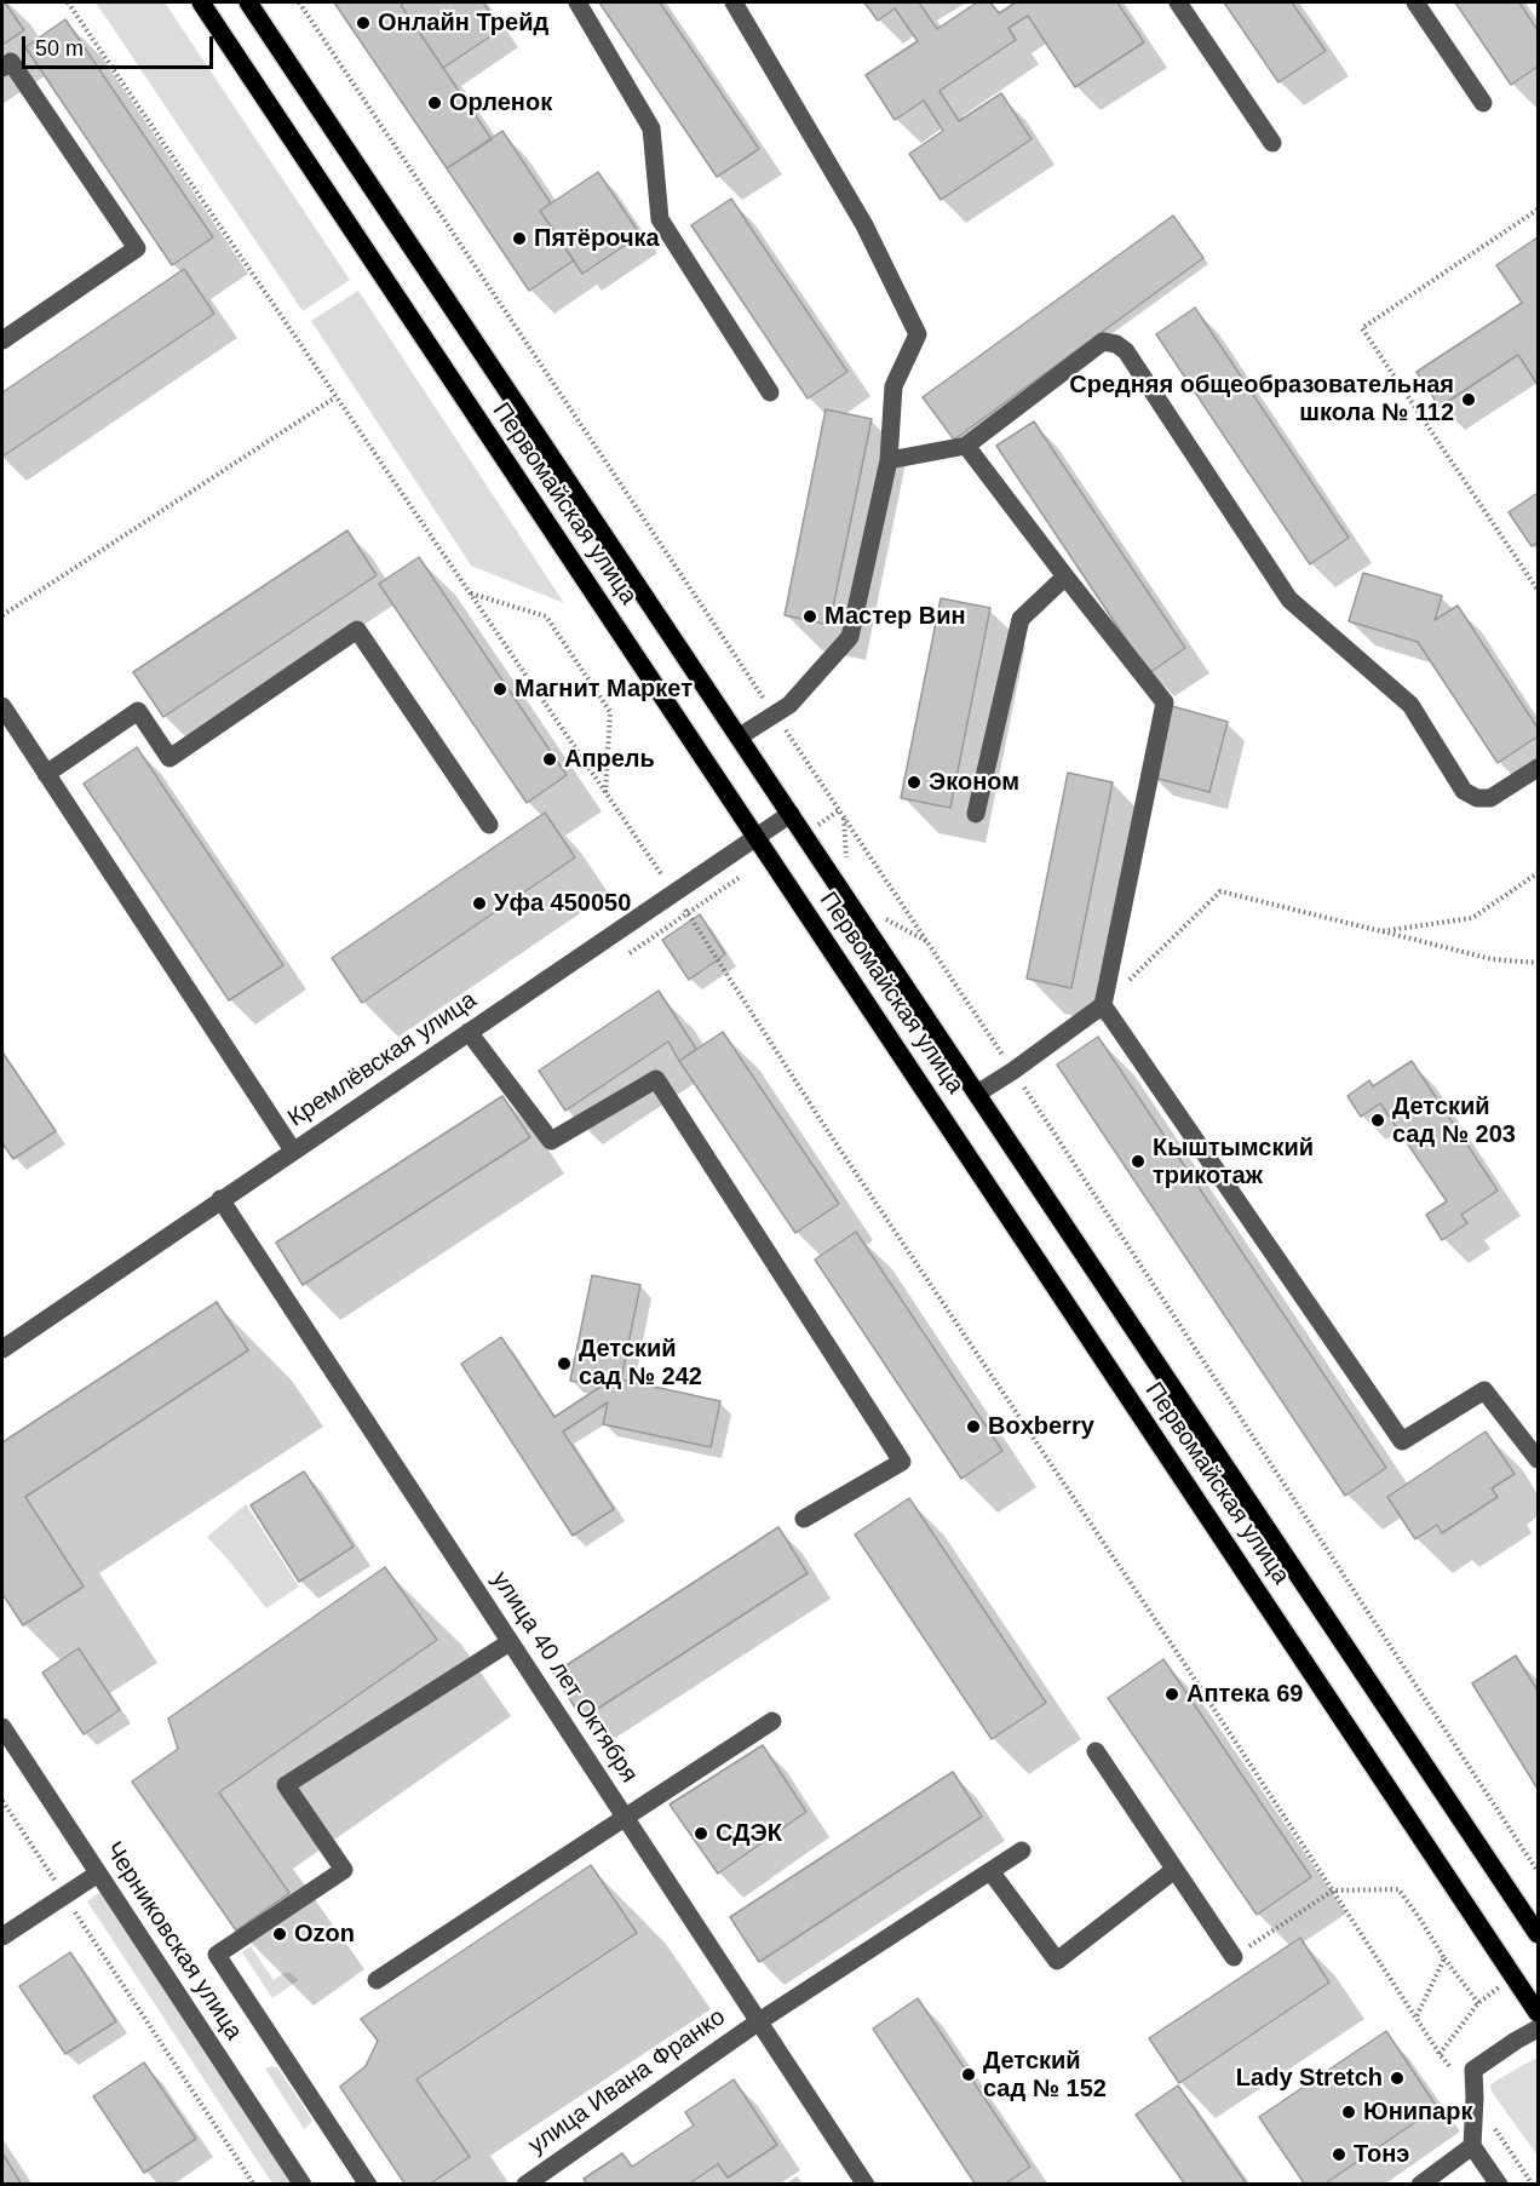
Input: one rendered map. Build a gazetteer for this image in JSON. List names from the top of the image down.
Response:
{
  "streets": {
    "main road": ["Первомайская улица"],
    "street": [
      "Кремлёвская улица",
      "улица 40 лет Октября",
      "Черниковская улица",
      "улица Ивана Франко"
    ]
  },
  "crossings": [
    ["Первомайская улица", "Кремлёвская улица"],
    ["Кремлёвская улица", "улица 40 лет Октября"],
    ["улица 40 лет Октября", "улица Ивана Франко"]
  ],
  "places": [
    "Онлайн Трейд",
    "Орленок",
    "Пятёрочка",
    "Средняя общеобразовательная школа № 112",
    "Мастер Вин",
    "Магнит Маркет",
    "Апрель",
    "Эконом",
    "Уфа 450050",
    "Детский сад № 203",
    "Кыштымский трикотаж",
    "Детский сад № 242",
    "Boxberry",
    "Аптека 69",
    "СДЭК",
    "Ozon",
    "Детский сад № 152",
    "Lady Stretch",
    "Юнипарк",
    "Тонэ"
  ],
  "scale_bar": "50 m"
}
